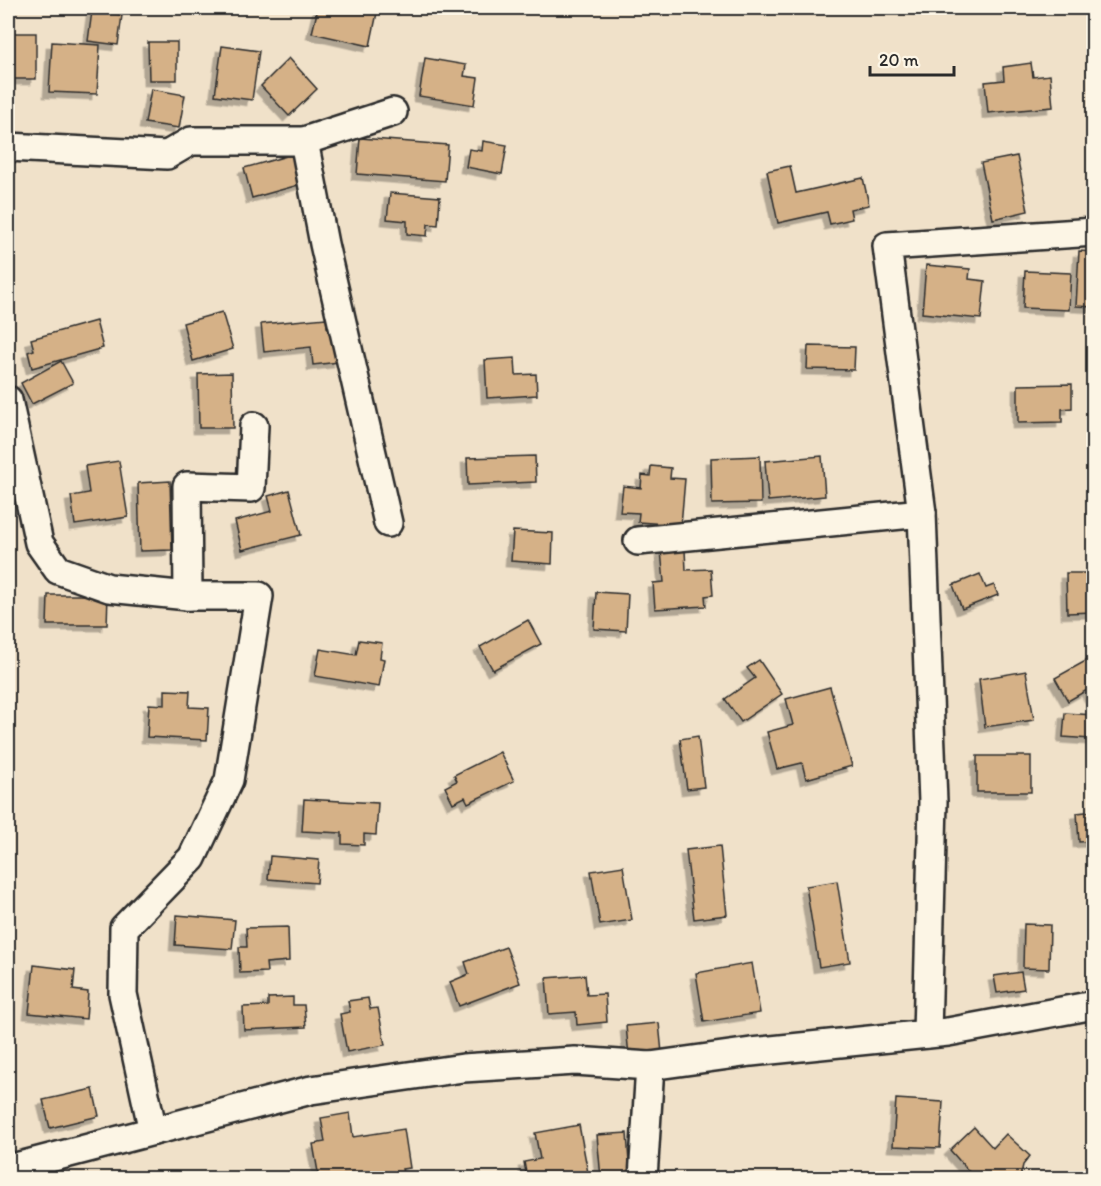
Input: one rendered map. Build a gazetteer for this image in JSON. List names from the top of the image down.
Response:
{
  "scale_bar": "20 m"
}
